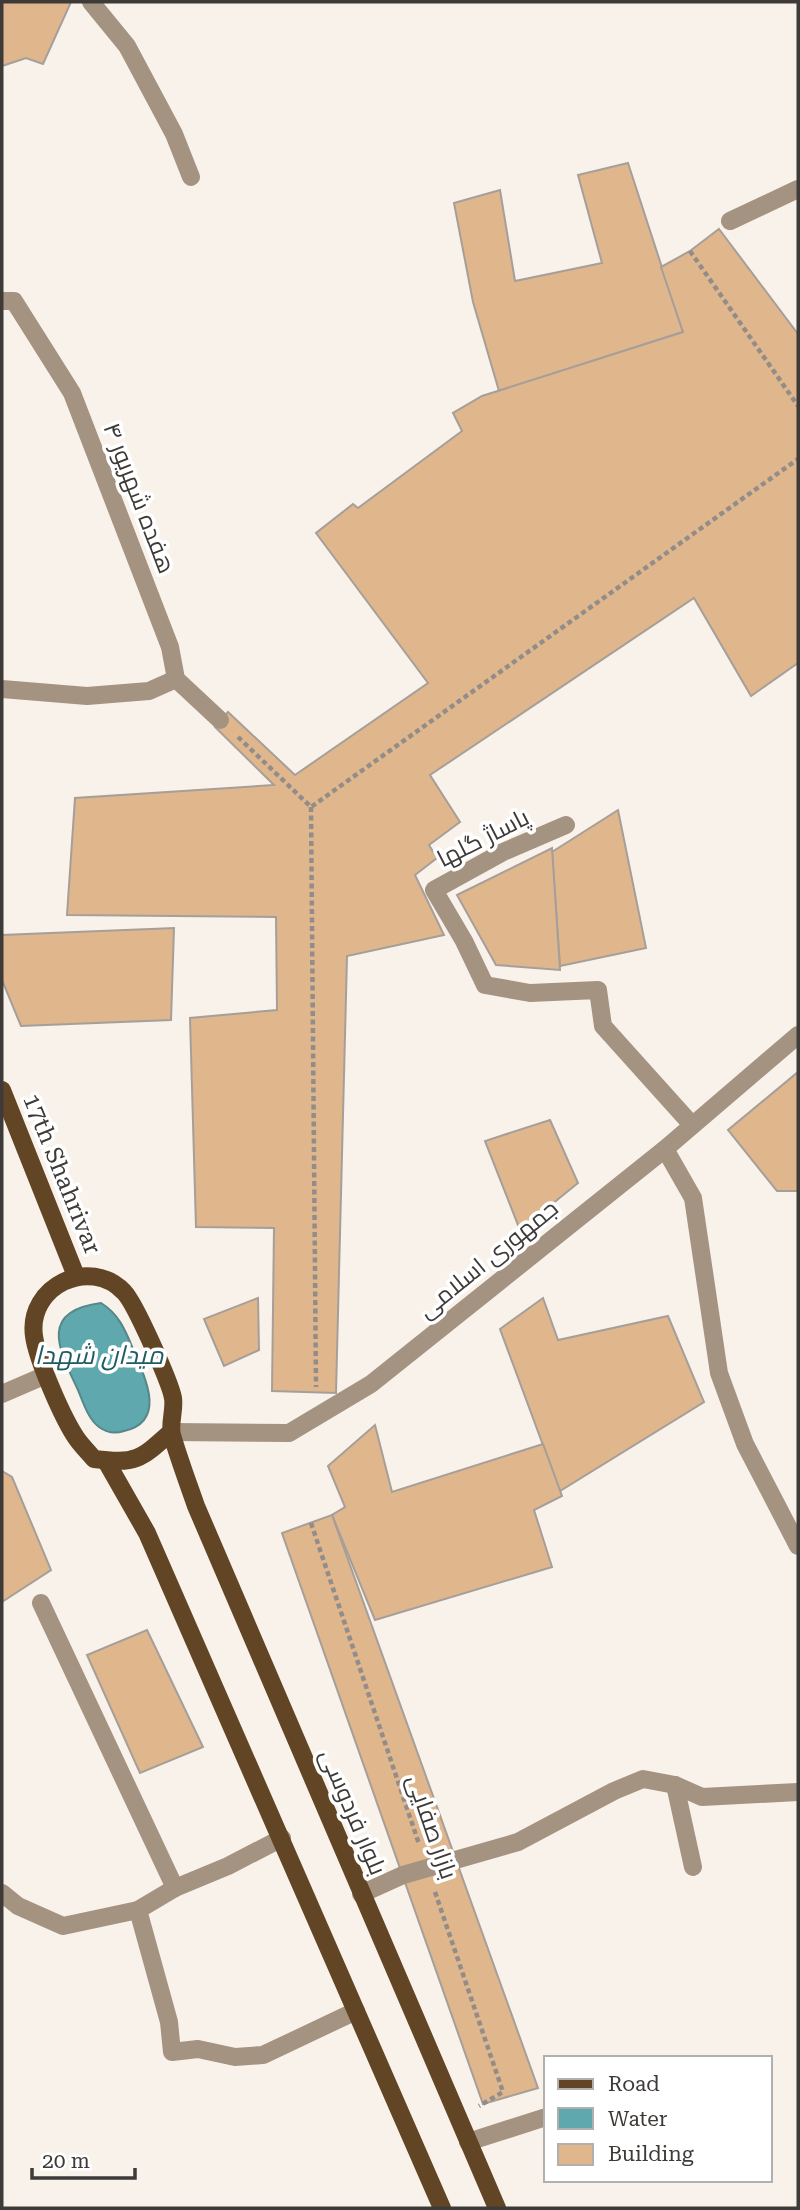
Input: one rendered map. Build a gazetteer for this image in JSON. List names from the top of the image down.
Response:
{
  "streets": {
    "main road": ["17th Shahrivar", "بلوار فردوسی"],
    "street": ["هفده شهریور ۴", "پاساژ گلها", "جمهوری اسلامی"],
    "path": ["بازار صفایی"]
  },
  "crossings": [
    ["پاساژ گلها", "جمهوری اسلامی"],
    ["17th Shahrivar", "جمهوری اسلامی"],
    ["17th Shahrivar", "بلوار فردوسی"],
    ["جمهوری اسلامی", "بلوار فردوسی"],
    ["بلوار فردوسی", "بازار صفایی"]
  ],
  "water": ["میدان شهدا"],
  "legend": ["Road", "Water", "Building"],
  "scale_bar": "20 m"
}
